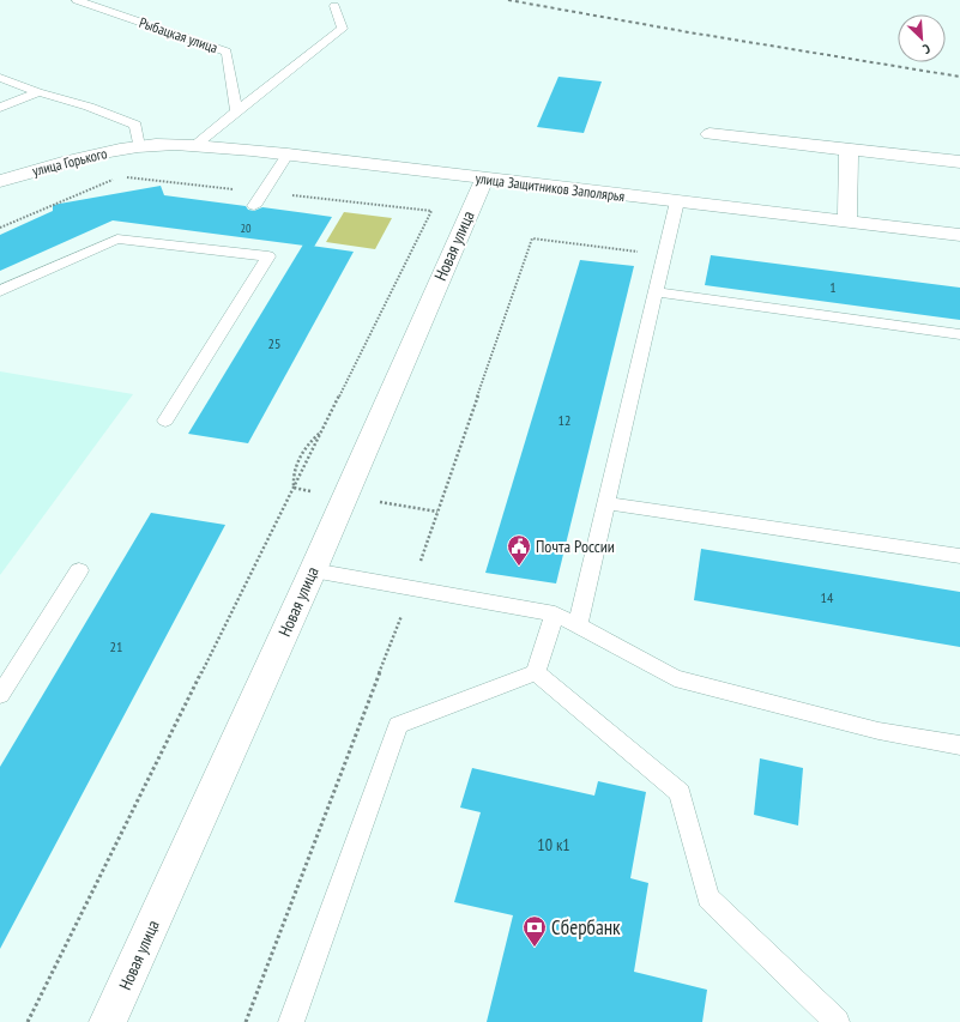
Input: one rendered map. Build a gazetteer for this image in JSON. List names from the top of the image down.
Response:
{
  "streets": {
    "street": ["улица Горького", "улица Защитников Заполярья", "Новая улица"],
    "lane": ["Рыбацкая улица"]
  },
  "crossings": [
    ["улица Горького", "улица Защитников Заполярья"],
    ["улица Защитников Заполярья", "Новая улица"]
  ],
  "places": {
    "public building": ["Почта России"],
    "bank": ["Сбербанк"]
  },
  "house_numbers": [
    "20",
    "1",
    "25",
    "12",
    "14",
    "21",
    "10 к1"
  ],
  "north": "bottom right"
}
